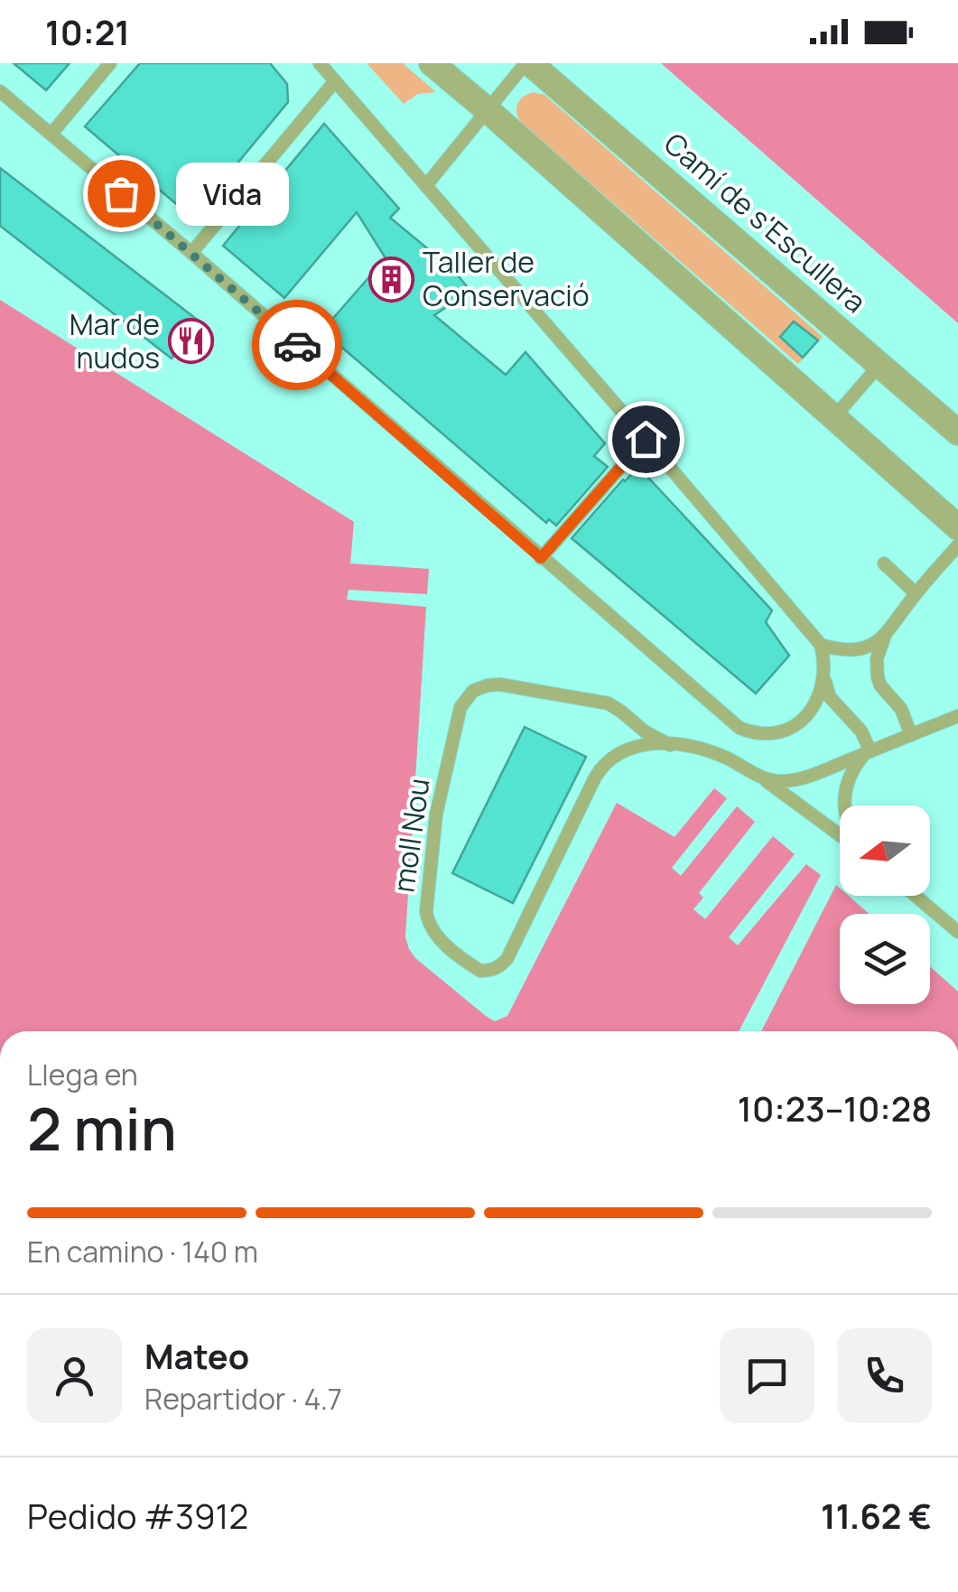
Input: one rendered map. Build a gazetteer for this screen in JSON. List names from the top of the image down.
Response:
{
  "streets": {
    "street": ["Camí de s'Escullera"],
    "lane": ["moll Nou"]
  },
  "places": {
    "other": ["Vida"],
    "building": ["Taller de Conservació"],
    "restaurant": ["Mar de nudos"]
  },
  "north": "left",
  "page": {
    "status": "10:21",
    "bubble": "Vida",
    "heading": ["2 min", "Llega en", "10:23–10:28"],
    "panel": [
      "Mateo",
      "Repartidor · 4.7",
      "Pedido #3912",
      "11.62 €"
    ],
    "bar": "En camino · 140 m"
  }
}
